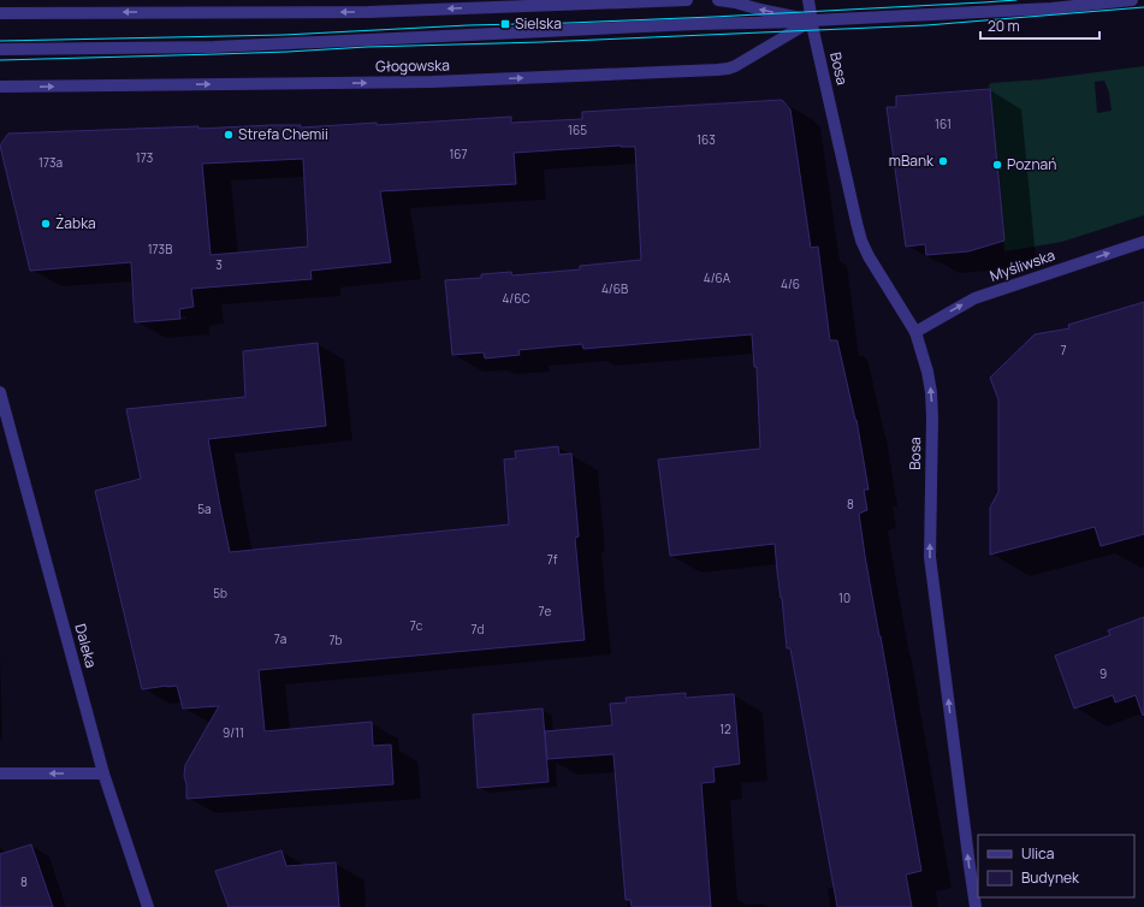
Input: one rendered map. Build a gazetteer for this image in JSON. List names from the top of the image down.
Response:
{
  "streets": {
    "street": [
      "Głogowska",
      "Bosa",
      "Myśliwska",
      "Daleka"
    ]
  },
  "crossings": [
    ["Głogowska", "Bosa"],
    ["Bosa", "Myśliwska"]
  ],
  "one_way": ["Bosa", "Myśliwska"],
  "places": {
    "transit": ["Sielska"],
    "other": [
      "Strefa Chemii",
      "mBank",
      "Poznań",
      "Żabka"
    ]
  },
  "house_numbers": [
    "161",
    "165",
    "163",
    "167",
    "173",
    "173a",
    "173B",
    "3",
    "4/6A",
    "4/6",
    "4/6B",
    "4/6C",
    "7",
    "8",
    "5a",
    "7f",
    "5b",
    "10",
    "7e",
    "7c",
    "7d",
    "7a",
    "7b",
    "9",
    "12",
    "9/11",
    "8"
  ],
  "legend": ["Ulica", "Budynek"],
  "scale_bar": "20 m"
}
